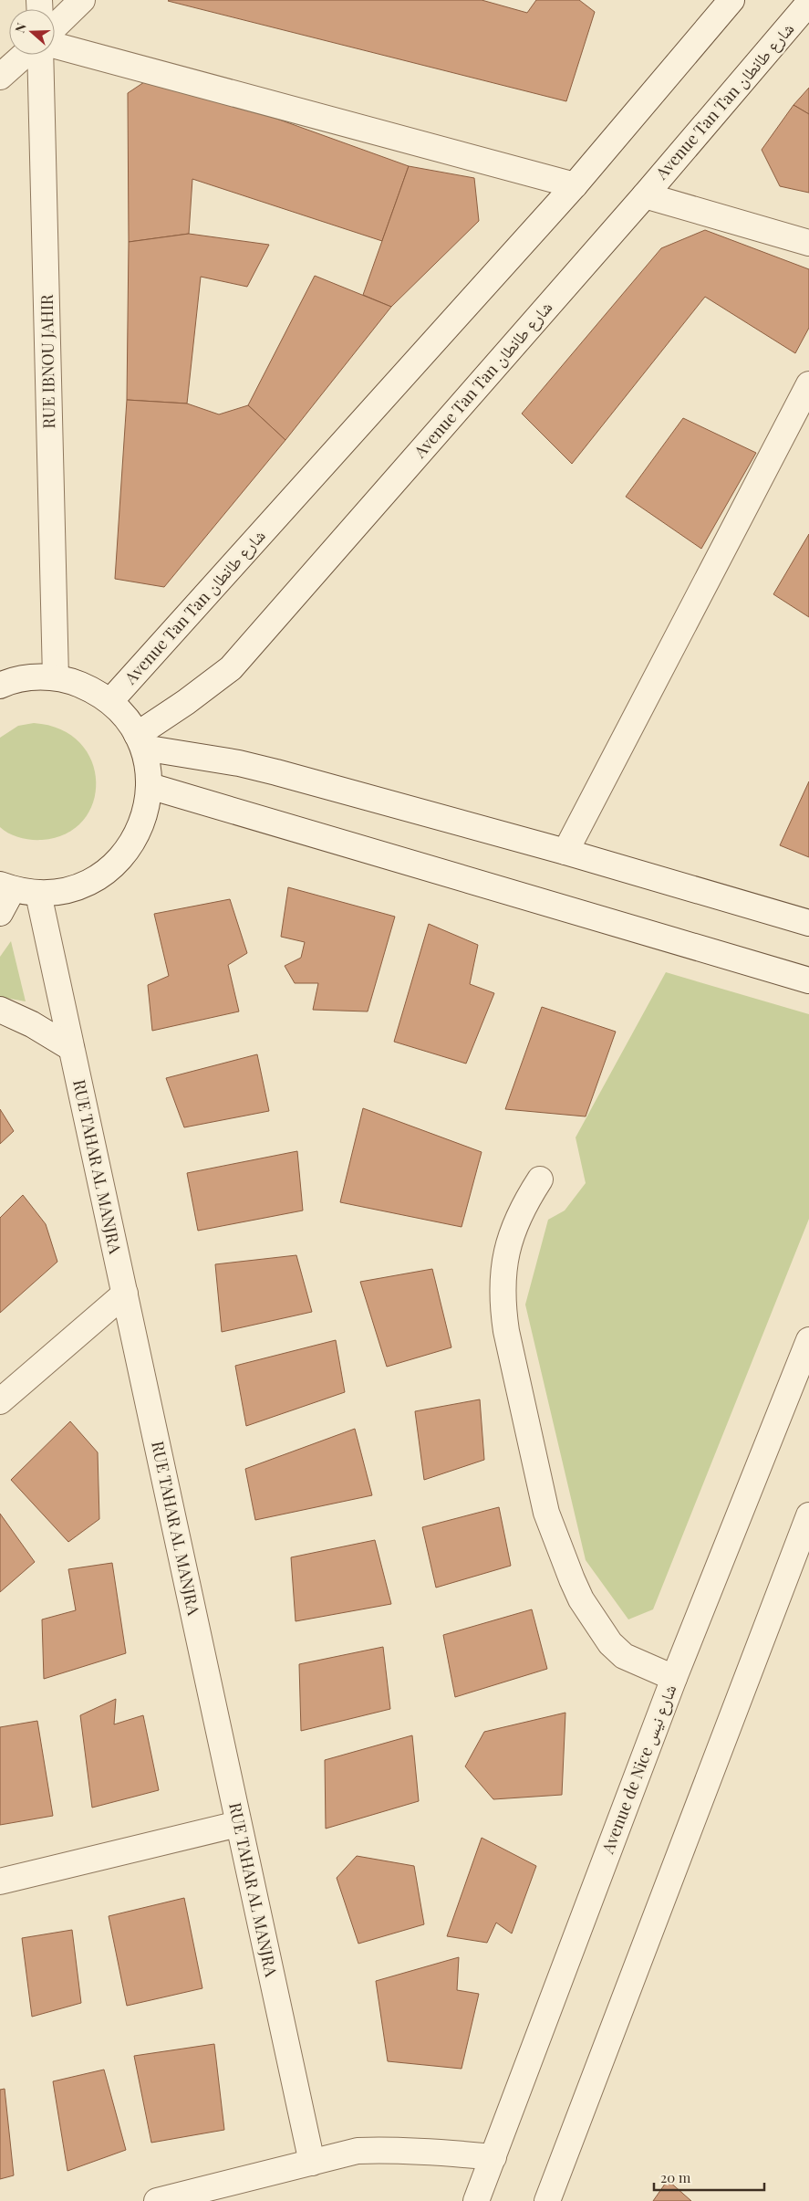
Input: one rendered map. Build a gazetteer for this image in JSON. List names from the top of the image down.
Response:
{
  "streets": {
    "street": [
      "Avenue Tan Tan شارع طانطان",
      "RUE IBNOU JAHIR",
      "RUE TAHAR AL MANJRA",
      "Avenue de Nice شارع نيس"
    ]
  },
  "scale_bar": "20 m",
  "north": "left"
}
